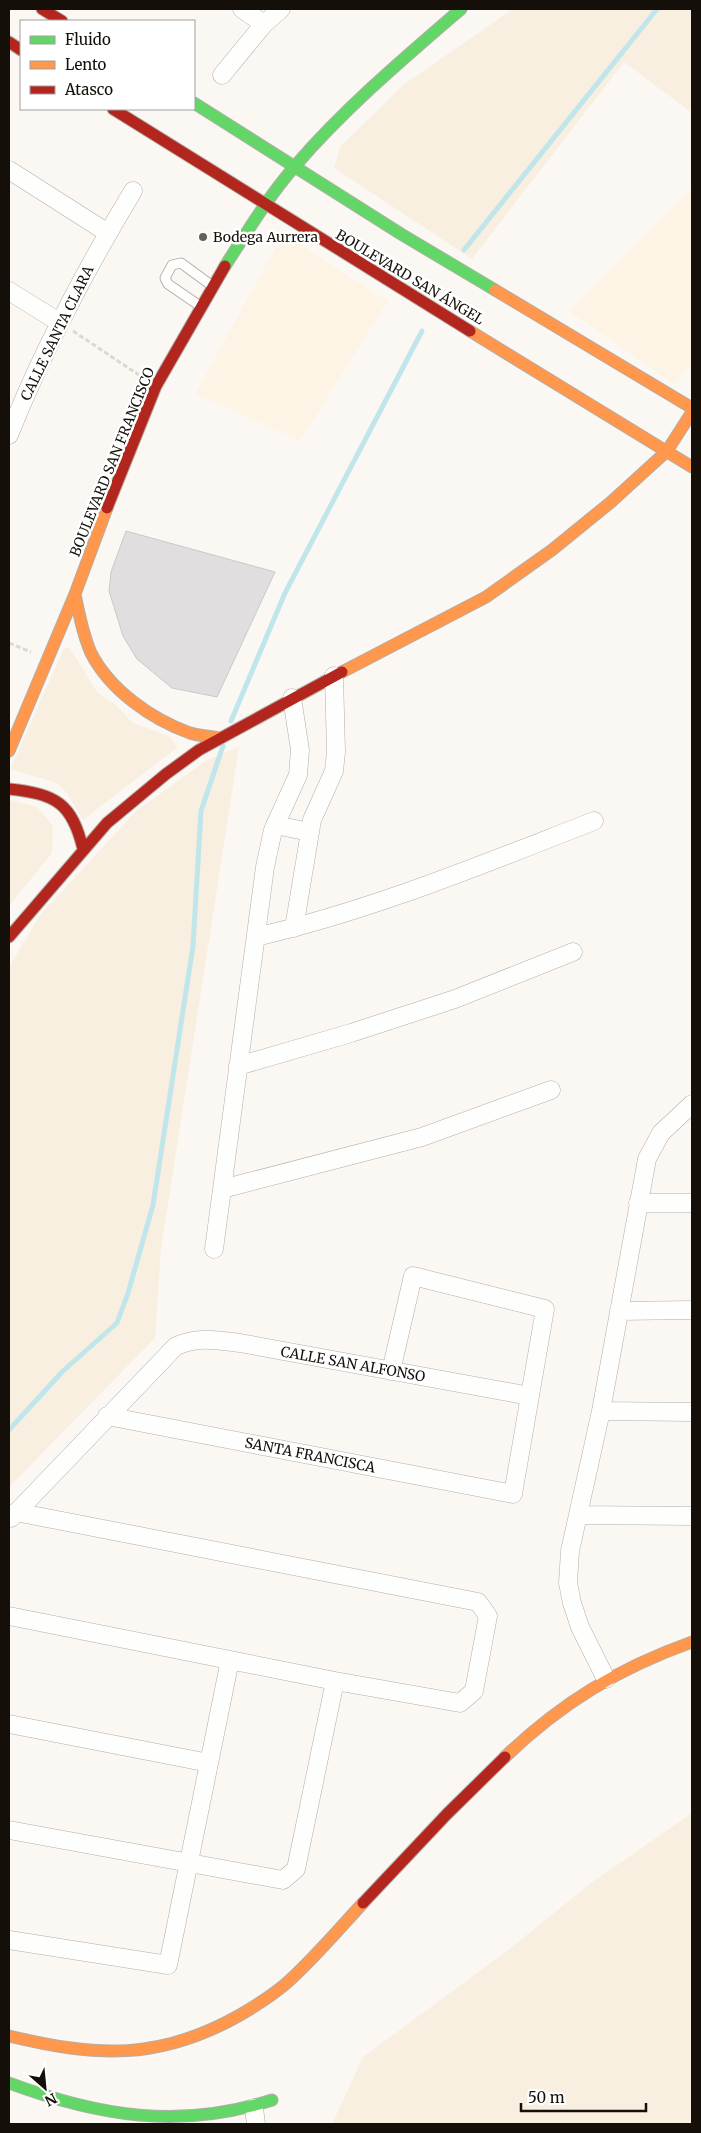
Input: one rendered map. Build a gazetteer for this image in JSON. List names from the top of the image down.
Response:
{
  "streets": {
    "street": [
      "BOULEVARD SAN ÁNGEL",
      "CALLE SANTA CLARA",
      "BOULEVARD SAN FRANCISCO",
      "CALLE SAN ALFONSO",
      "SANTA FRANCISCA"
    ]
  },
  "crossings": [
    ["BOULEVARD SAN ÁNGEL", "BOULEVARD SAN FRANCISCO"],
    ["CALLE SAN ALFONSO", "SANTA FRANCISCA"]
  ],
  "places": ["Bodega Aurrera"],
  "legend": ["Fluido", "Lento", "Atasco"],
  "scale_bar": "50 m",
  "north": "bottom right"
}
